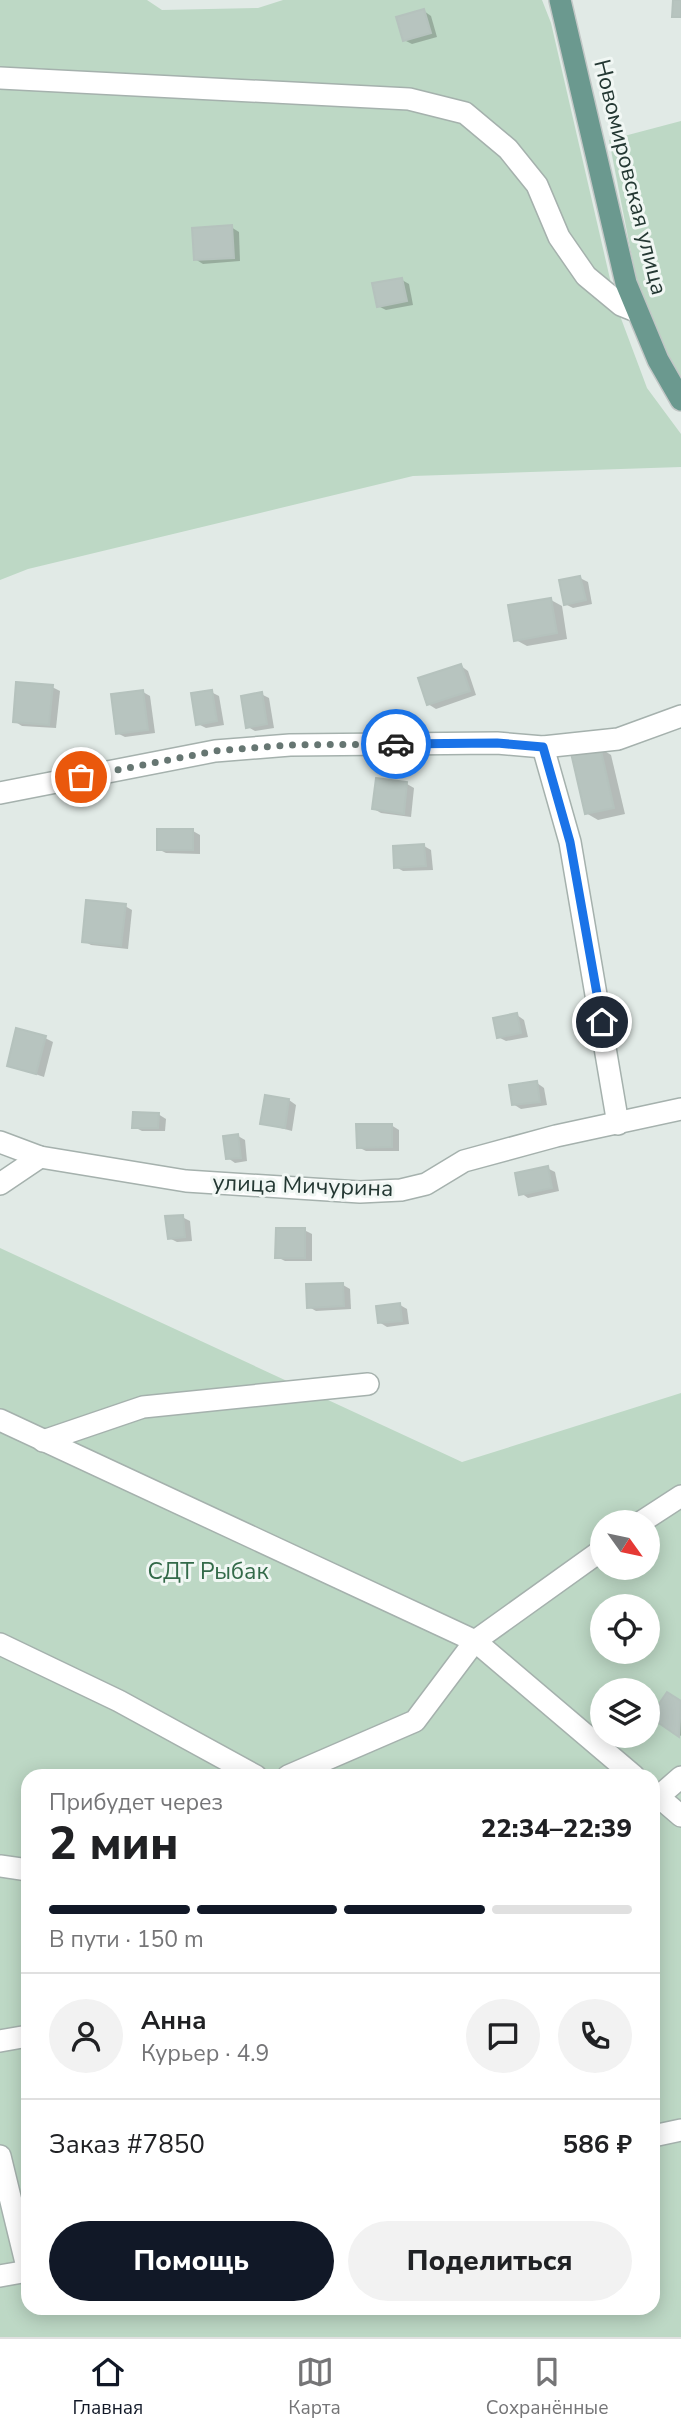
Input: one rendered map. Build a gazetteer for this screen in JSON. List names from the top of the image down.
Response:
{
  "streets": {
    "main road": ["Новомировская улица"],
    "street": ["улица Мичурина"]
  },
  "parks": ["СДТ Рыбак"],
  "north": "bottom right",
  "page": {
    "heading": ["2 мин", "Прибудет через", "22:34–22:39"],
    "panel": [
      "Анна",
      "Курьер · 4.9",
      "Заказ #7850",
      "586 ₽"
    ],
    "bar": "В пути · 150 m",
    "buttons": ["Помощь", "Поделиться"],
    "tabs": ["Главная", "Карта", "Сохранённые"]
  }
}
